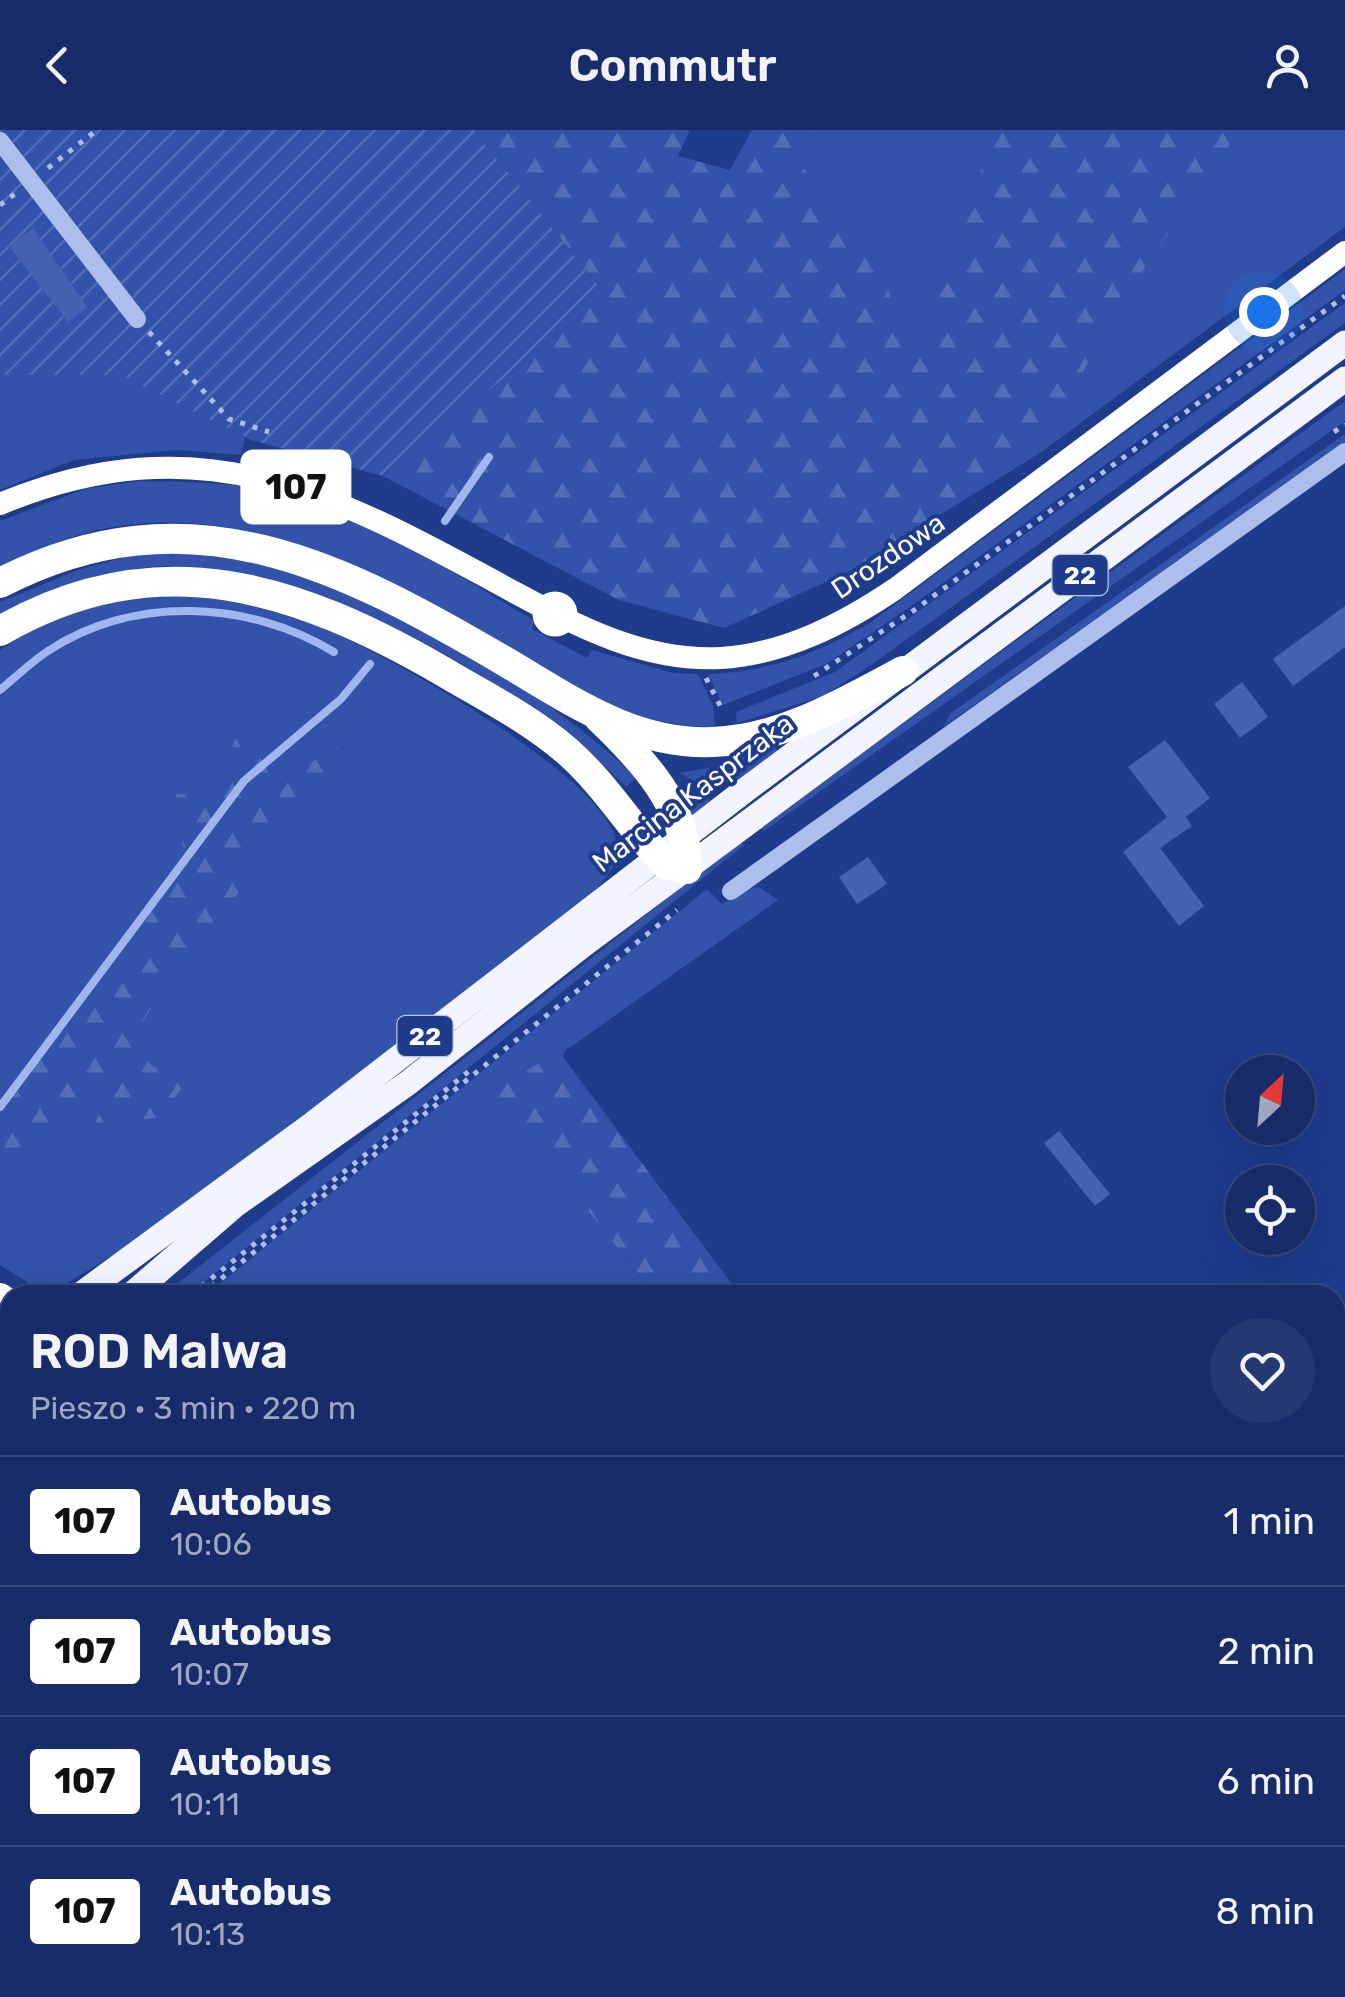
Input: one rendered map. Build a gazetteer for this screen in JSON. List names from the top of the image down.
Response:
{
  "streets": {
    "main road": ["22", "Marcina Kasprzaka"],
    "street": ["Drozdowa"]
  },
  "lines": ["bus line 107"],
  "north": "top right",
  "page": {
    "header": "Commutr",
    "on_map": "107",
    "heading": ["ROD Malwa", "Pieszo · 3 min · 220 m"],
    "list": [
      {
        "mark": "107",
        "name": "Autobus",
        "note": "10:06",
        "value": "1 min"
      },
      {
        "mark": "107",
        "name": "Autobus",
        "note": "10:07",
        "value": "2 min"
      },
      {
        "mark": "107",
        "name": "Autobus",
        "note": "10:11",
        "value": "6 min"
      },
      {
        "mark": "107",
        "name": "Autobus",
        "note": "10:13",
        "value": "8 min"
      }
    ]
  }
}
